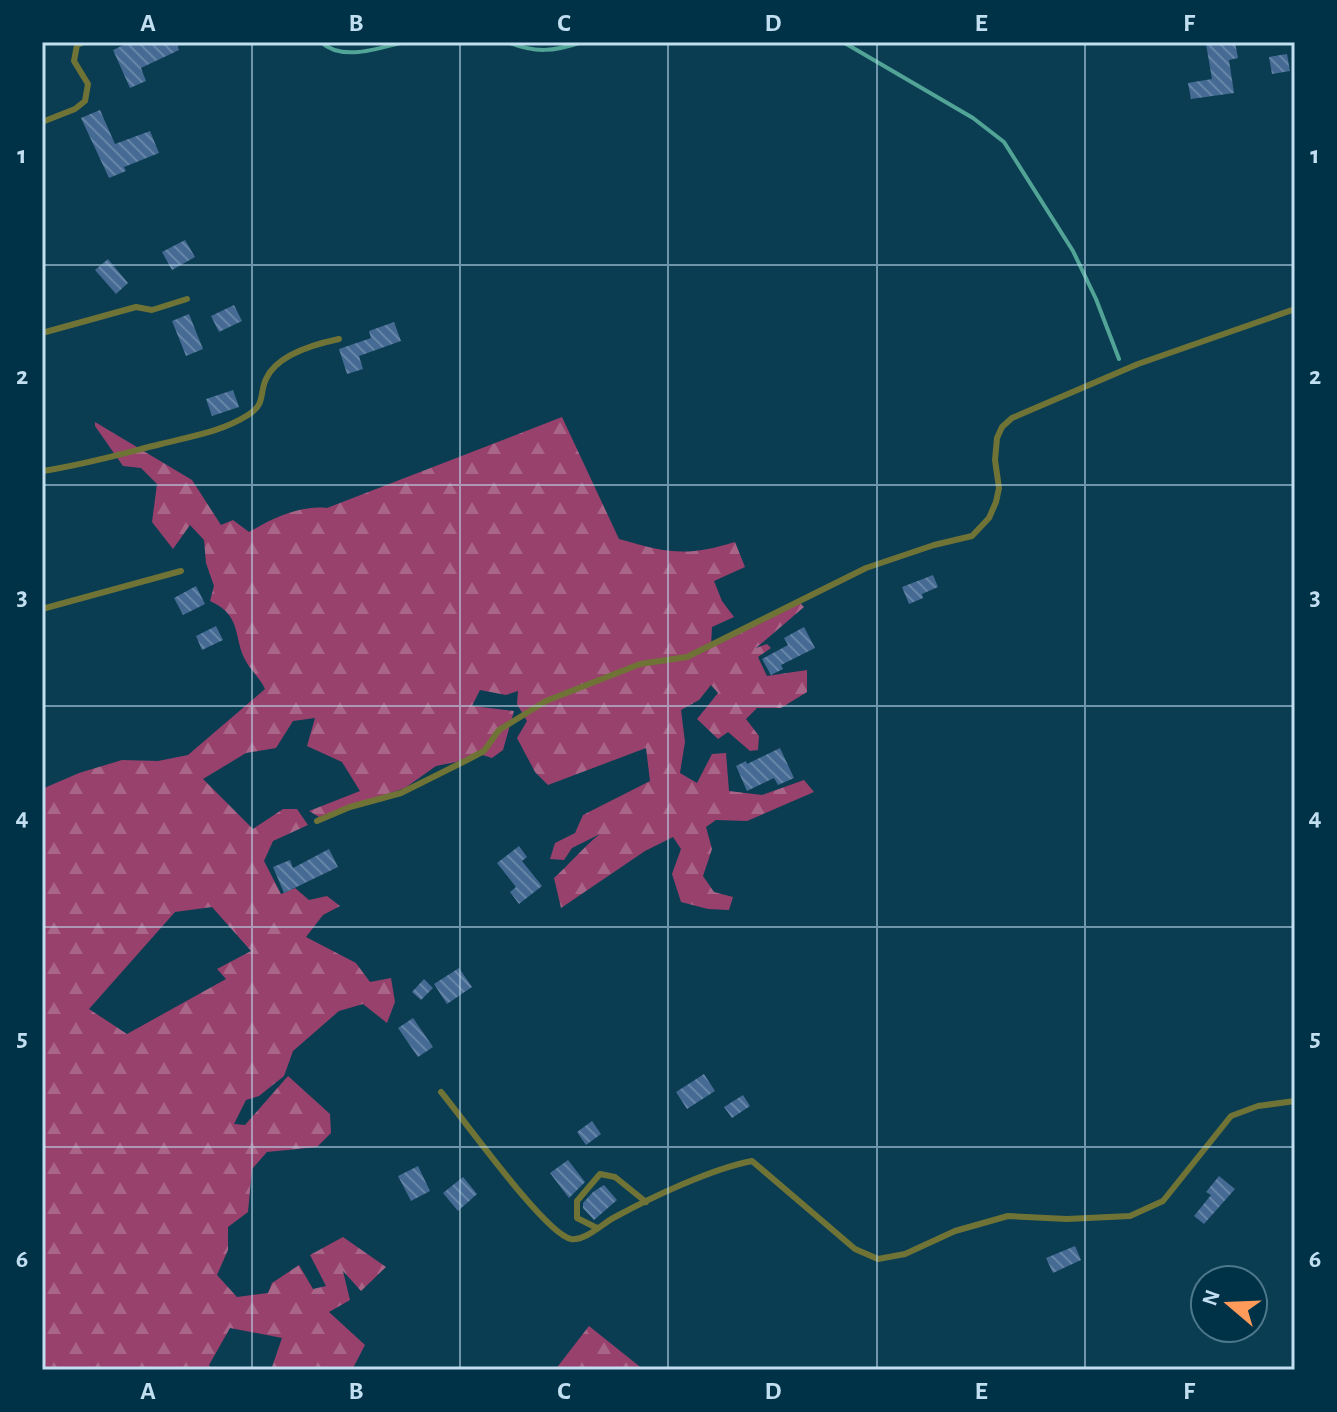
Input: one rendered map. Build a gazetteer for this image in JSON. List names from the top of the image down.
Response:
{
  "north": "left",
  "grid": {
    "columns": [
      "A",
      "B",
      "C",
      "D",
      "E",
      "F"
    ],
    "rows": [
      "1",
      "2",
      "3",
      "4",
      "5",
      "6"
    ]
  }
}
